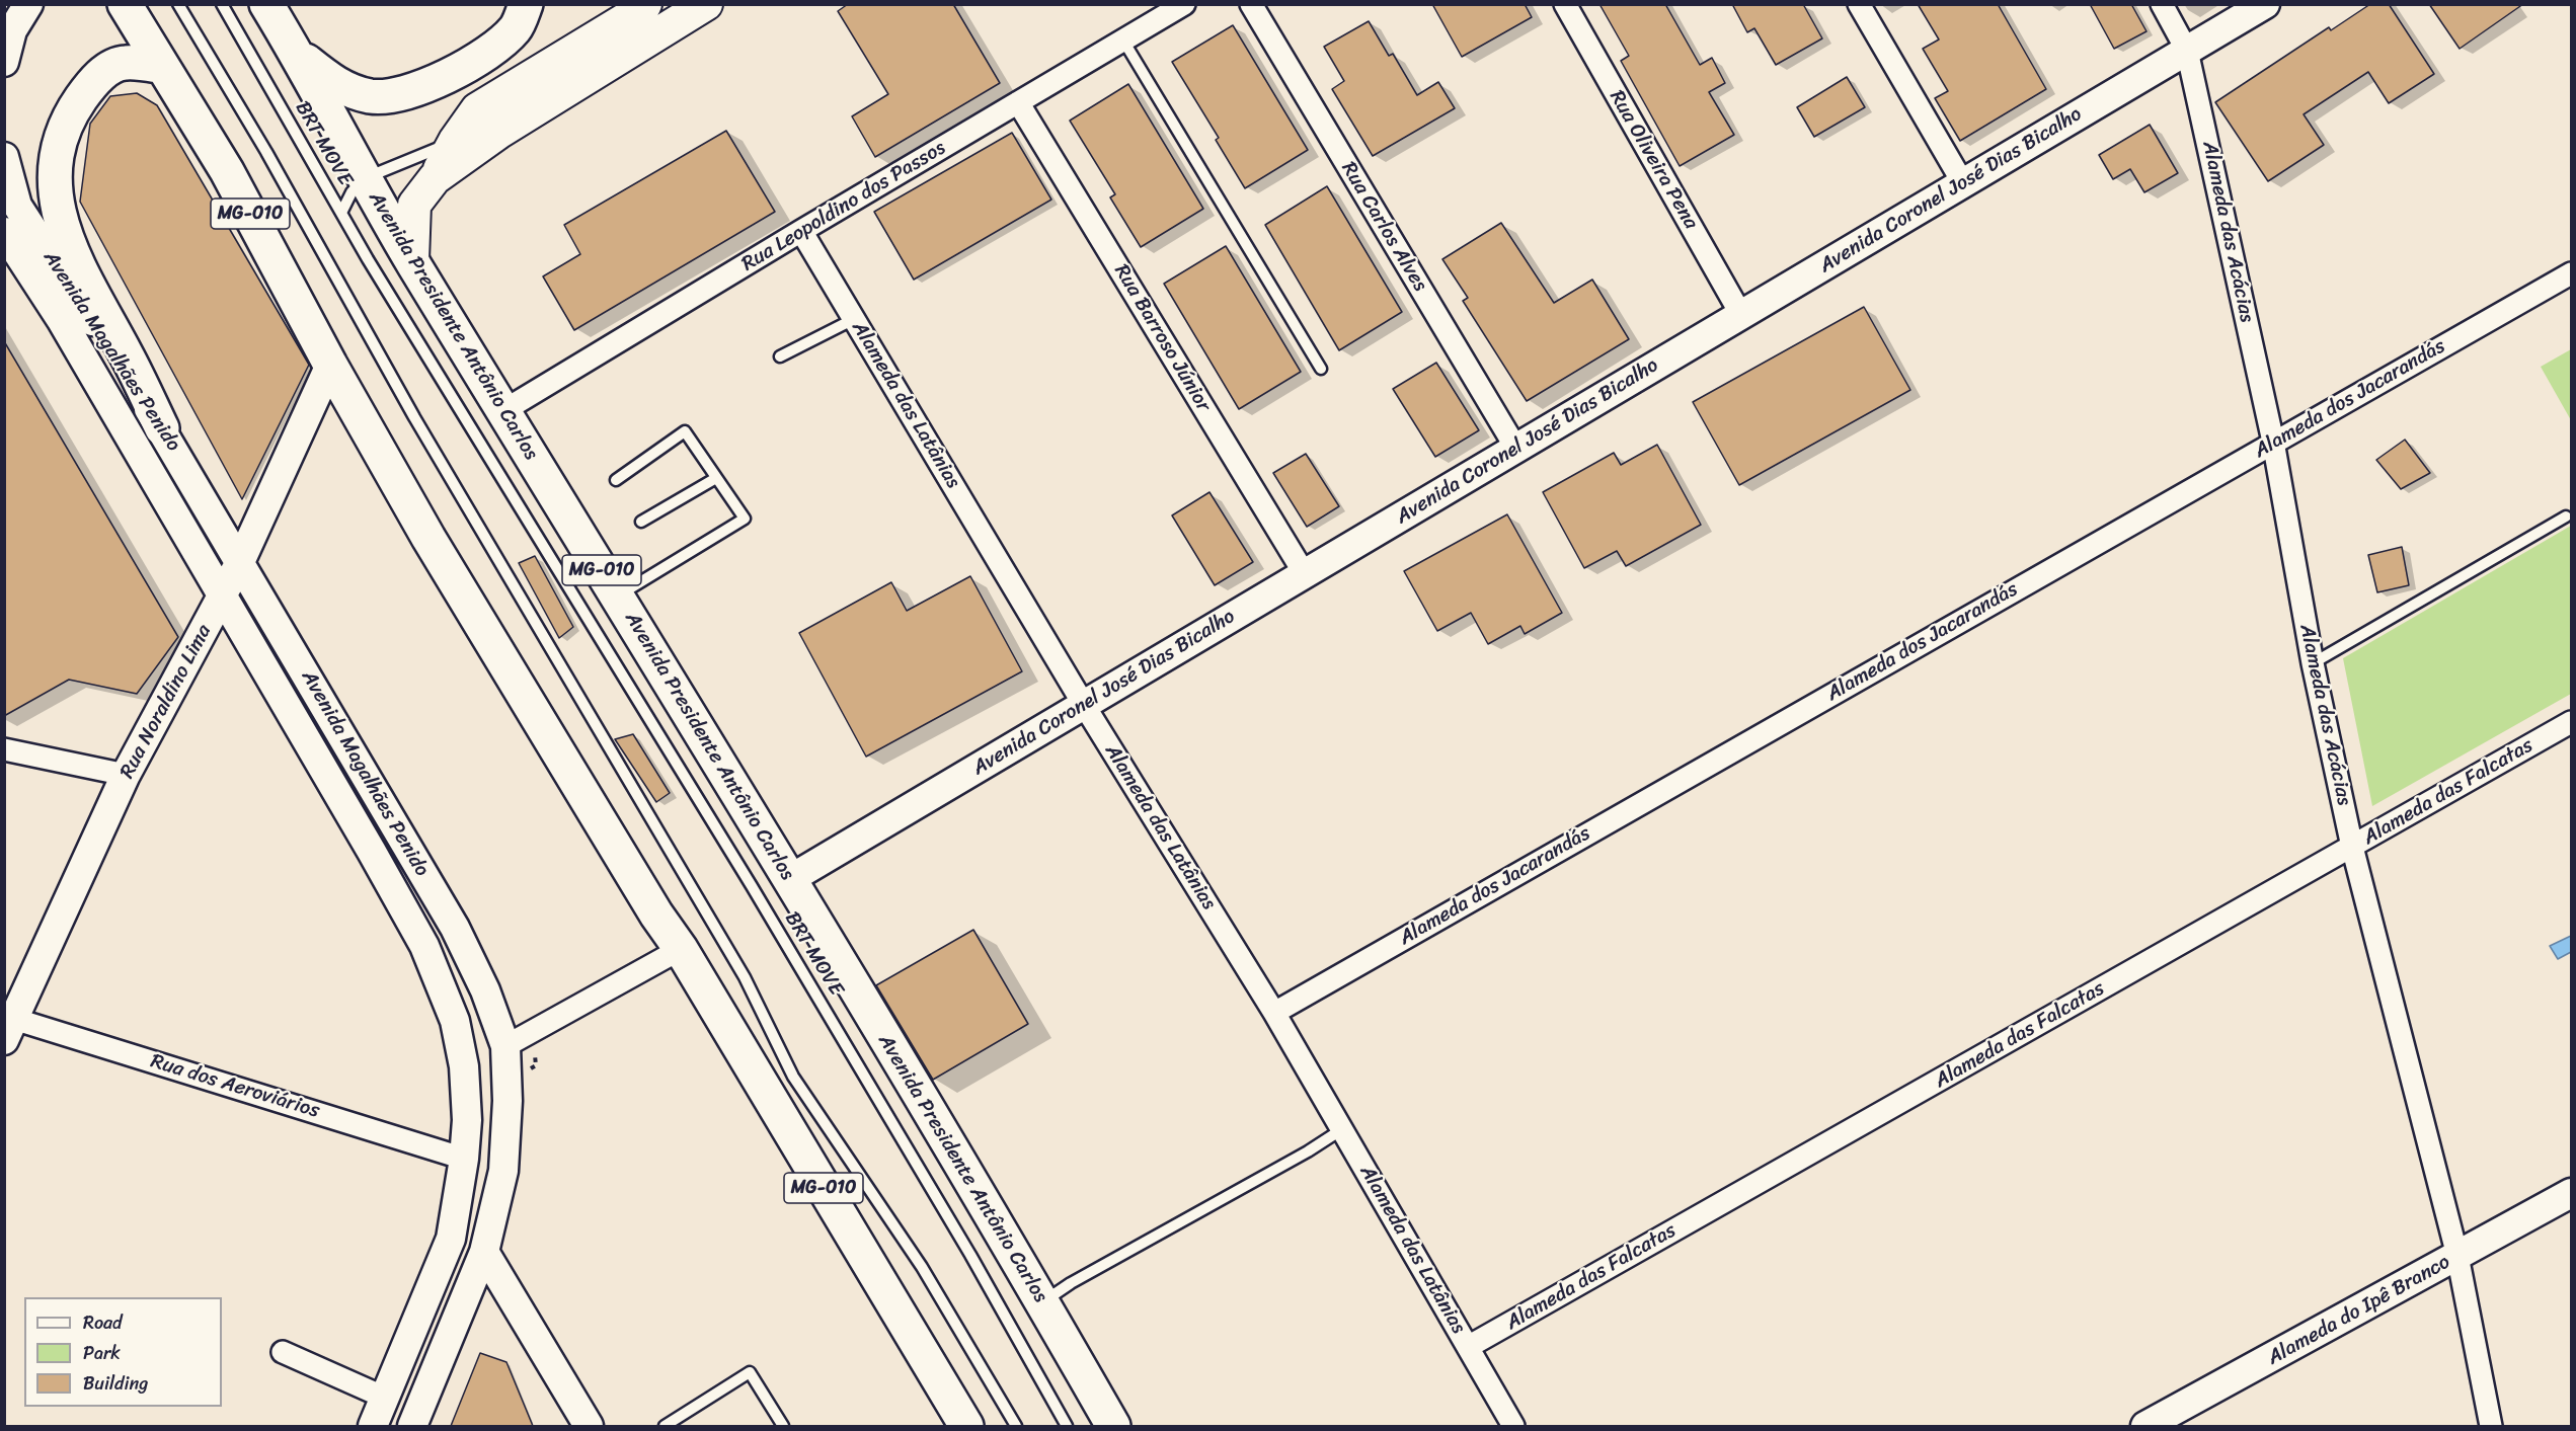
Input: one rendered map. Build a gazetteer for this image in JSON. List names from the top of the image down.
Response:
{
  "streets": {
    "highway": ["MG-010", "Avenida Presidente Antônio Carlos"],
    "street": [
      "Rua Oliveira Pena",
      "Avenida Coronel José Dias Bicalho",
      "Rua Leopoldino dos Passos",
      "Rua Carlos Alves",
      "Alameda das Acácias",
      "Rua Barroso Júnior",
      "Avenida Magalhães Penido",
      "Alameda dos Jacarandás",
      "Alameda das Latânias",
      "Rua Noraldino Lima",
      "Alameda das Falcatas",
      "Rua dos Aeroviários",
      "Alameda do Ipê Branco"
    ],
    "lane": ["BRT MOVE"]
  },
  "crossings": [
    ["Rua Oliveira Pena", "Avenida Coronel José Dias Bicalho"],
    ["Avenida Coronel José Dias Bicalho", "Rua Carlos Alves"],
    ["Avenida Coronel José Dias Bicalho", "Alameda das Acácias"],
    ["Avenida Coronel José Dias Bicalho", "Avenida Presidente Antônio Carlos"],
    ["Avenida Coronel José Dias Bicalho", "Rua Barroso Júnior"],
    ["Avenida Coronel José Dias Bicalho", "Alameda das Latânias"],
    ["Rua Leopoldino dos Passos", "Avenida Presidente Antônio Carlos"],
    ["Rua Leopoldino dos Passos", "Rua Barroso Júnior"],
    ["Rua Leopoldino dos Passos", "Alameda das Latânias"],
    ["MG-010", "Rua Noraldino Lima"],
    ["Alameda das Acácias", "Alameda dos Jacarandás"],
    ["Alameda das Acácias", "Alameda das Falcatas"],
    ["Alameda das Acácias", "Alameda do Ipê Branco"],
    ["Avenida Magalhães Penido", "Rua Noraldino Lima"],
    ["Avenida Magalhães Penido", "Rua dos Aeroviários"],
    ["Alameda dos Jacarandás", "Alameda das Latânias"],
    ["Alameda das Latânias", "Alameda das Falcatas"],
    ["Rua Noraldino Lima", "Rua dos Aeroviários"]
  ],
  "legend": ["Road", "Park", "Building"]
}
